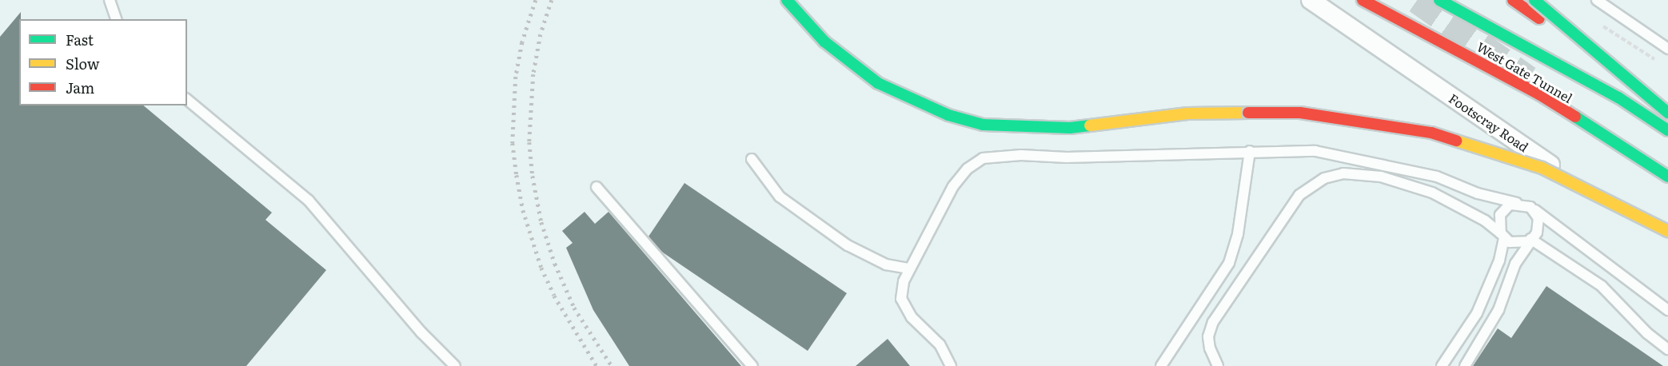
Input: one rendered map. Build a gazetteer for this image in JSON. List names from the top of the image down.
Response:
{
  "streets": {
    "main road": ["West Gate Tunnel"],
    "street": ["Footscray Road"]
  },
  "legend": ["Fast", "Slow", "Jam"]
}
